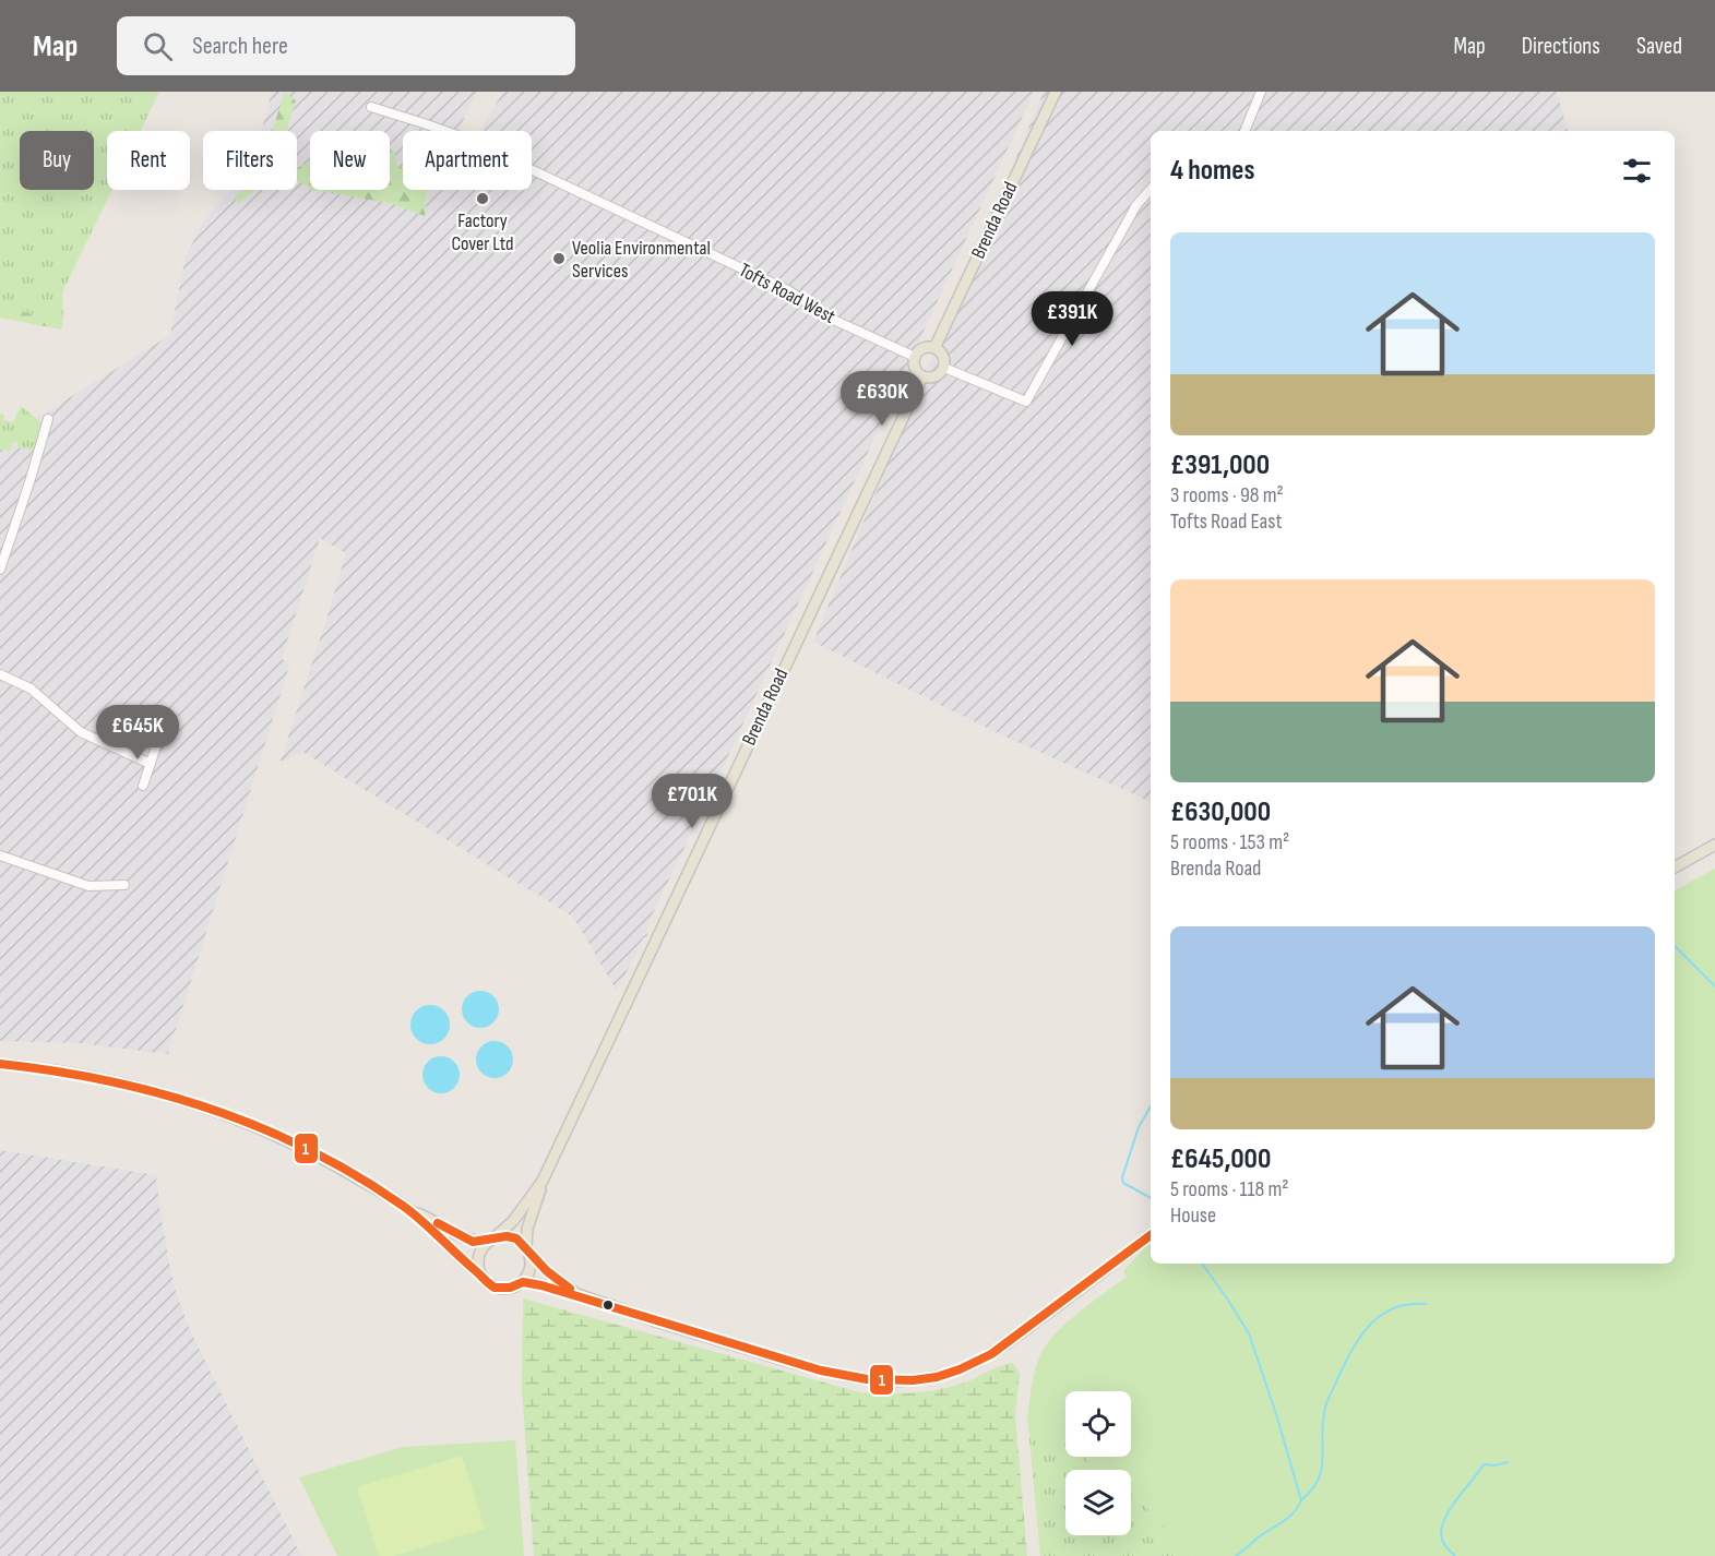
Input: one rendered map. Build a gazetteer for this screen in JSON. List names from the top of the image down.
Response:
{
  "streets": {
    "main road": ["Brenda Road"],
    "street": ["Tofts Road West"]
  },
  "crossings": [
    ["Brenda Road", "Tofts Road West"]
  ],
  "places": ["Factory Cover Ltd", "Veolia Environmental Services"],
  "lines": ["transit line 1"],
  "page": {
    "header": "Map",
    "search": "Search here",
    "nav": ["Map", "Directions", "Saved"],
    "chip": [
      "Buy",
      "Rent",
      "Filters",
      "New",
      "Apartment"
    ],
    "heading": "4 homes",
    "list": [
      {
        "name": "£391,000",
        "note": "3 rooms · 98 m² · Tofts Road East"
      },
      {
        "name": "£630,000",
        "note": "5 rooms · 153 m² · Brenda Road"
      },
      {
        "name": "£645,000",
        "note": "5 rooms · 118 m² · House"
      }
    ],
    "price": [
      "£391K",
      "£630K",
      "£645K",
      "£701K"
    ]
  }
}
